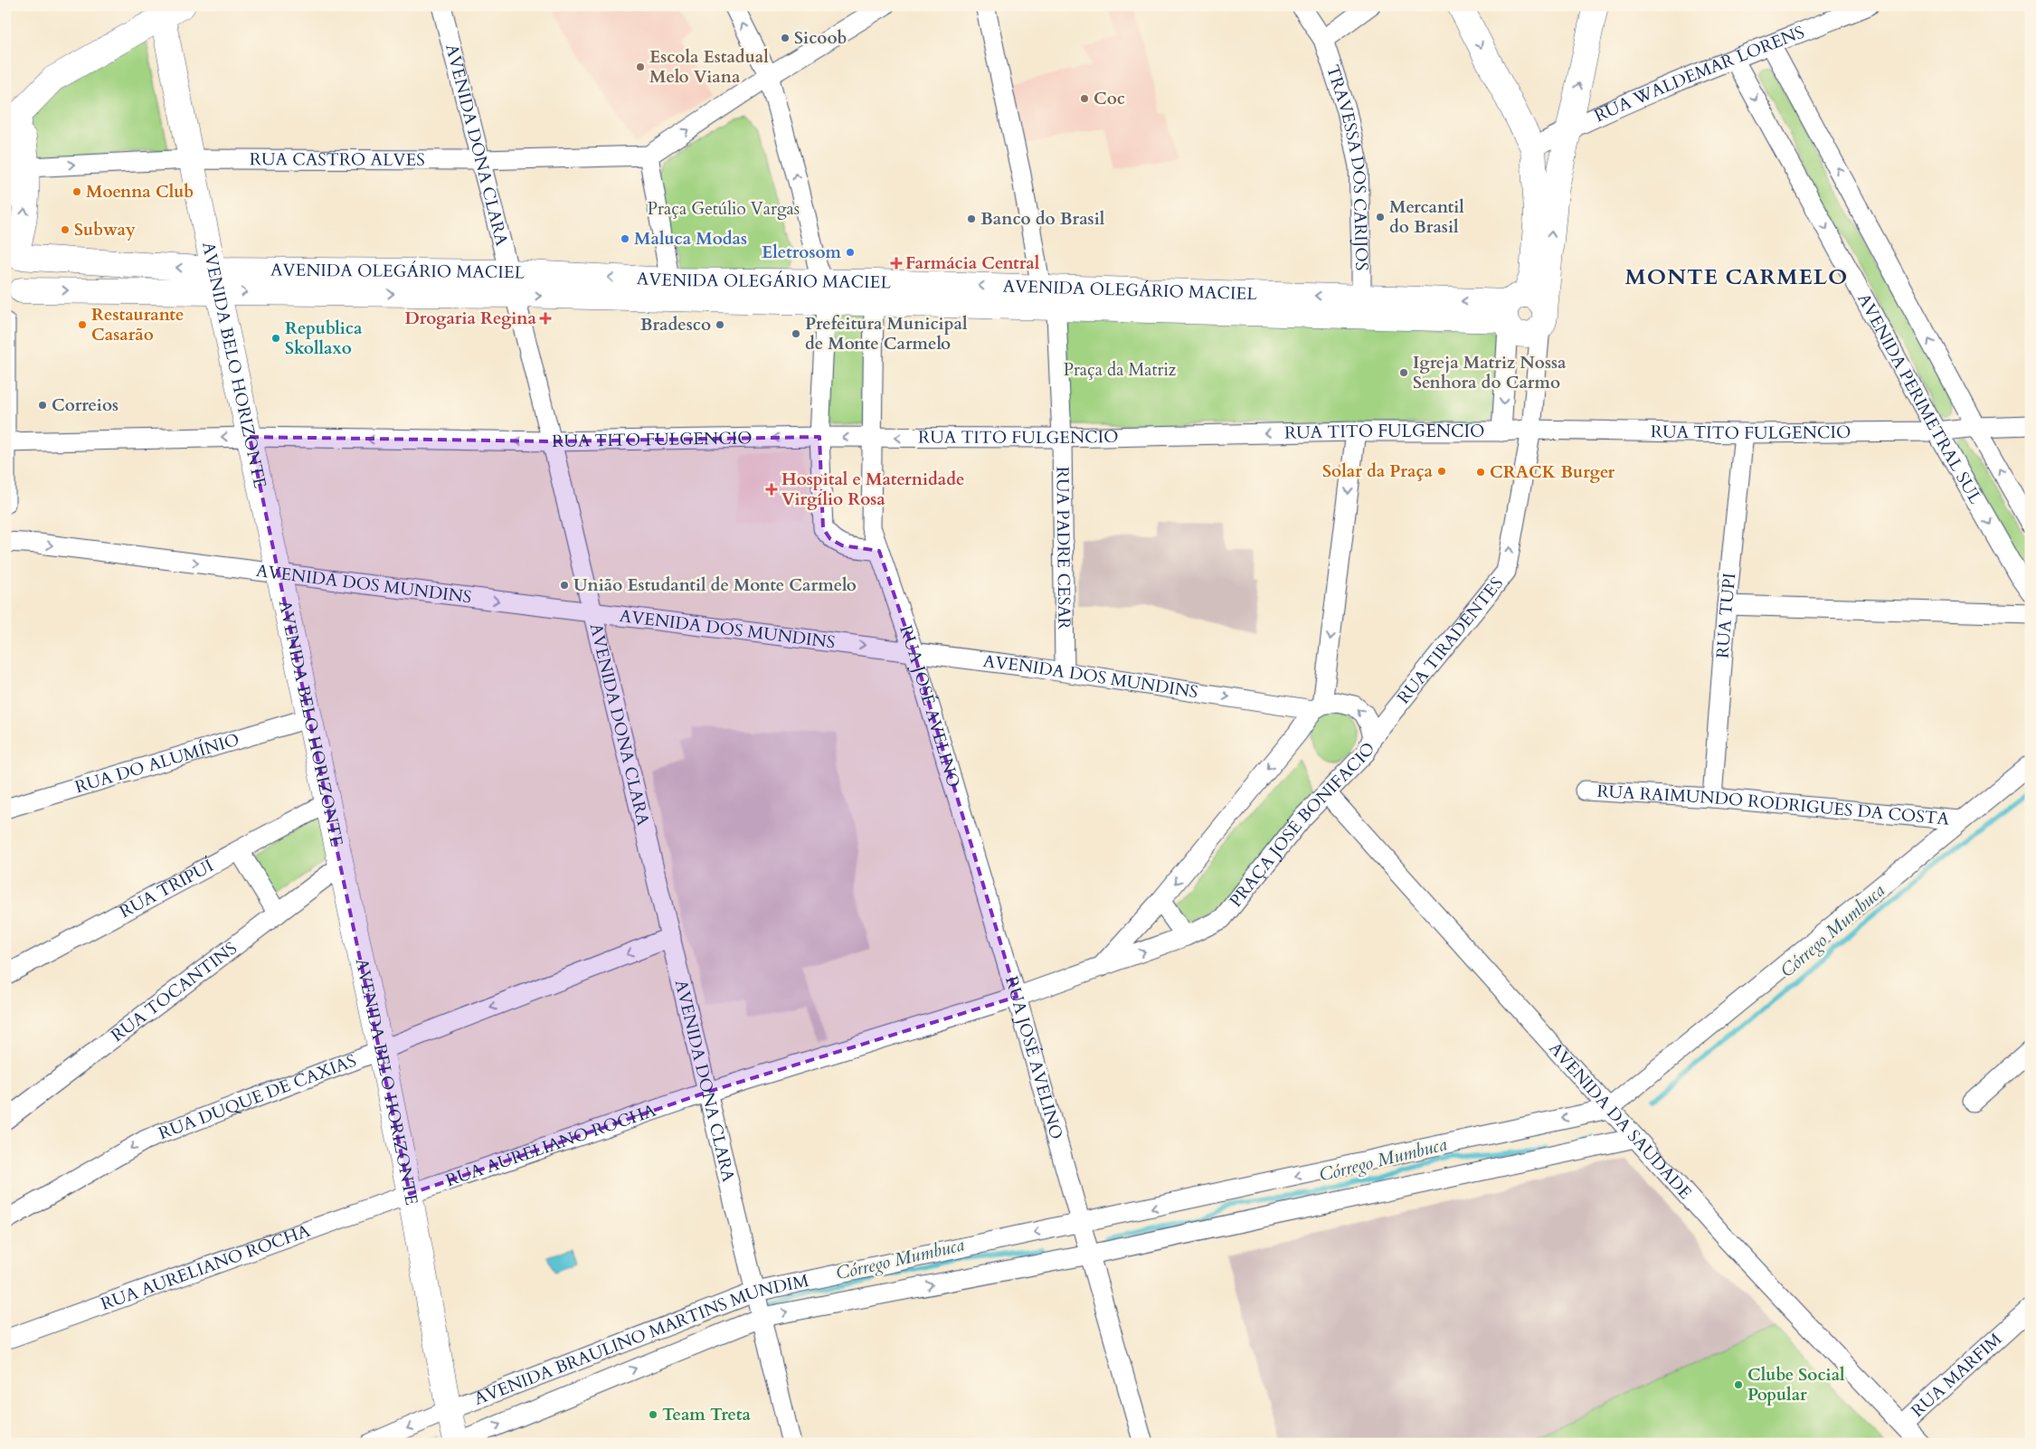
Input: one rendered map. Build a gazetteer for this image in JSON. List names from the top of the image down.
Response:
{
  "streets": {
    "main road": ["AVENIDA OLEGÁRIO MACIEL", "AVENIDA BELO HORIZONTE"],
    "street": [
      "RUA WALDEMAR LORENS",
      "AVENIDA DONA CLARA",
      "RUA CASTRO ALVES",
      "TRAVESSA DOS CARIJOS",
      "AVENIDA PERIMETRAL SUL",
      "RUA TITO FULGENCIO",
      "RUA PADRE CESAR",
      "AVENIDA DOS MUNDINS",
      "RUA TUPI",
      "RUA TIRADENTES",
      "RUA JOSÉ AVELINO",
      "RUA DO ALUMÍNIO",
      "RUA RAIMUNDO RODRIGUES DA COSTA",
      "PRAÇA JOSÉ BONIFACIO",
      "RUA TRIPUÍ",
      "RUA TOCANTINS",
      "RUA DUQUE DE CAXIAS",
      "AVENIDA DA SAUDADE",
      "RUA AURELIANO ROCHA",
      "AVENIDA BRAULINO MARTINS MUNDIM",
      "RUA MARFIM"
    ]
  },
  "crossings": [
    ["RUA WALDEMAR LORENS", "AVENIDA PERIMETRAL SUL"],
    ["AVENIDA DONA CLARA", "RUA CASTRO ALVES"],
    ["AVENIDA DONA CLARA", "AVENIDA OLEGÁRIO MACIEL"],
    ["AVENIDA DONA CLARA", "RUA TITO FULGENCIO"],
    ["AVENIDA DONA CLARA", "AVENIDA DOS MUNDINS"],
    ["AVENIDA DONA CLARA", "RUA DUQUE DE CAXIAS"],
    ["AVENIDA DONA CLARA", "RUA AURELIANO ROCHA"],
    ["AVENIDA DONA CLARA", "AVENIDA BRAULINO MARTINS MUNDIM"],
    ["RUA CASTRO ALVES", "AVENIDA BELO HORIZONTE"],
    ["TRAVESSA DOS CARIJOS", "AVENIDA OLEGÁRIO MACIEL"],
    ["AVENIDA OLEGÁRIO MACIEL", "AVENIDA BELO HORIZONTE"],
    ["AVENIDA OLEGÁRIO MACIEL", "RUA PADRE CESAR"],
    ["AVENIDA OLEGÁRIO MACIEL", "RUA JOSÉ AVELINO"],
    ["AVENIDA BELO HORIZONTE", "RUA TITO FULGENCIO"],
    ["AVENIDA BELO HORIZONTE", "AVENIDA DOS MUNDINS"],
    ["AVENIDA BELO HORIZONTE", "RUA DO ALUMÍNIO"],
    ["AVENIDA BELO HORIZONTE", "RUA TRIPUÍ"],
    ["AVENIDA BELO HORIZONTE", "RUA TOCANTINS"],
    ["AVENIDA BELO HORIZONTE", "RUA DUQUE DE CAXIAS"],
    ["AVENIDA BELO HORIZONTE", "RUA AURELIANO ROCHA"],
    ["AVENIDA BELO HORIZONTE", "AVENIDA BRAULINO MARTINS MUNDIM"],
    ["AVENIDA PERIMETRAL SUL", "RUA TITO FULGENCIO"],
    ["RUA TITO FULGENCIO", "RUA PADRE CESAR"],
    ["RUA TITO FULGENCIO", "RUA TUPI"],
    ["RUA TITO FULGENCIO", "RUA TIRADENTES"],
    ["RUA TITO FULGENCIO", "RUA JOSÉ AVELINO"],
    ["RUA PADRE CESAR", "AVENIDA DOS MUNDINS"],
    ["AVENIDA DOS MUNDINS", "RUA JOSÉ AVELINO"],
    ["AVENIDA DOS MUNDINS", "PRAÇA JOSÉ BONIFACIO"],
    ["RUA TUPI", "RUA RAIMUNDO RODRIGUES DA COSTA"],
    ["RUA TIRADENTES", "PRAÇA JOSÉ BONIFACIO"],
    ["RUA JOSÉ AVELINO", "RUA AURELIANO ROCHA"],
    ["RUA JOSÉ AVELINO", "AVENIDA BRAULINO MARTINS MUNDIM"],
    ["RUA RAIMUNDO RODRIGUES DA COSTA", "AVENIDA BRAULINO MARTINS MUNDIM"],
    ["PRAÇA JOSÉ BONIFACIO", "AVENIDA DA SAUDADE"],
    ["PRAÇA JOSÉ BONIFACIO", "RUA AURELIANO ROCHA"],
    ["AVENIDA DA SAUDADE", "AVENIDA BRAULINO MARTINS MUNDIM"],
    ["AVENIDA DA SAUDADE", "RUA MARFIM"]
  ],
  "one_way": ["RUA TITO FULGENCIO", "AVENIDA DOS MUNDINS", "RUA DUQUE DE CAXIAS"],
  "districts": ["MONTE CARMELO"],
  "water": ["Córrego Mumbuca"],
  "parks": ["Praça Getúlio Vargas", "Praça da Matriz"],
  "places": {
    "other": [
      "Sicoob",
      "Escola Estadual Melo Viana",
      "Coc",
      "Moenna Club",
      "Mercantil do Brasil",
      "Banco do Brasil",
      "Subway",
      "Maluca Modas",
      "Eletrosom",
      "Restaurante Casarão",
      "Bradesco",
      "Prefeitura Municipal de Monte Carmelo",
      "Republica Skollaxo",
      "Igreja Matriz Nossa Senhora do Carmo",
      "Correios",
      "Solar da Praça",
      "CRACK Burger",
      "União Estudantil de Monte Carmelo",
      "Clube Social Popular",
      "Team Treta"
    ],
    "health": ["Farmácia Central", "Drogaria Regina", "Hospital e Maternidade Virgílio Rosa"]
  }
}
